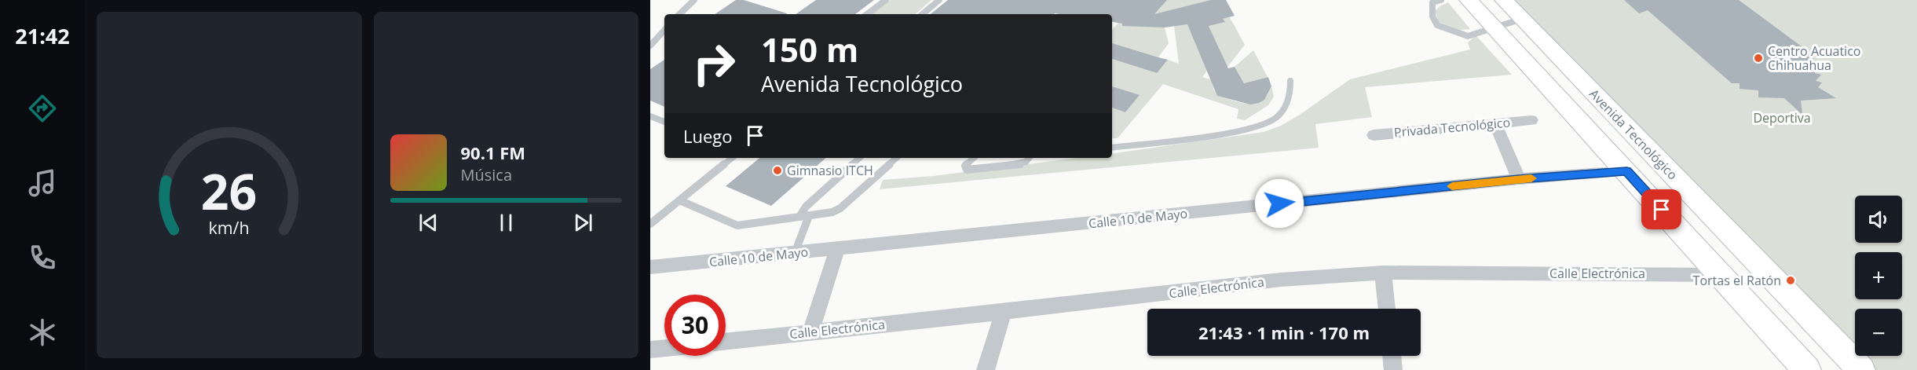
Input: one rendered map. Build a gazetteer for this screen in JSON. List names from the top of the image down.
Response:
{
  "streets": {
    "main road": ["Avenida Tecnológico"],
    "street": ["Privada Tecnológico", "Calle 10 de Mayo", "Calle Electrónica"]
  },
  "parks": ["Deportiva"],
  "places": ["Centro Acuatico Chihuahua", "Gimnasio ITCH", "Tortas el Ratón"],
  "page": {
    "tabs": "21:42",
    "turn": ["150 m", "Avenida Tecnológico"],
    "then": "Luego",
    "song": ["90.1 FM", "Música"],
    "map_buttons": ["+", "−"],
    "limit": "30",
    "trip": "21:43 · 1 min · 170 m",
    "gauge": ["26", "km/h"]
  }
}
